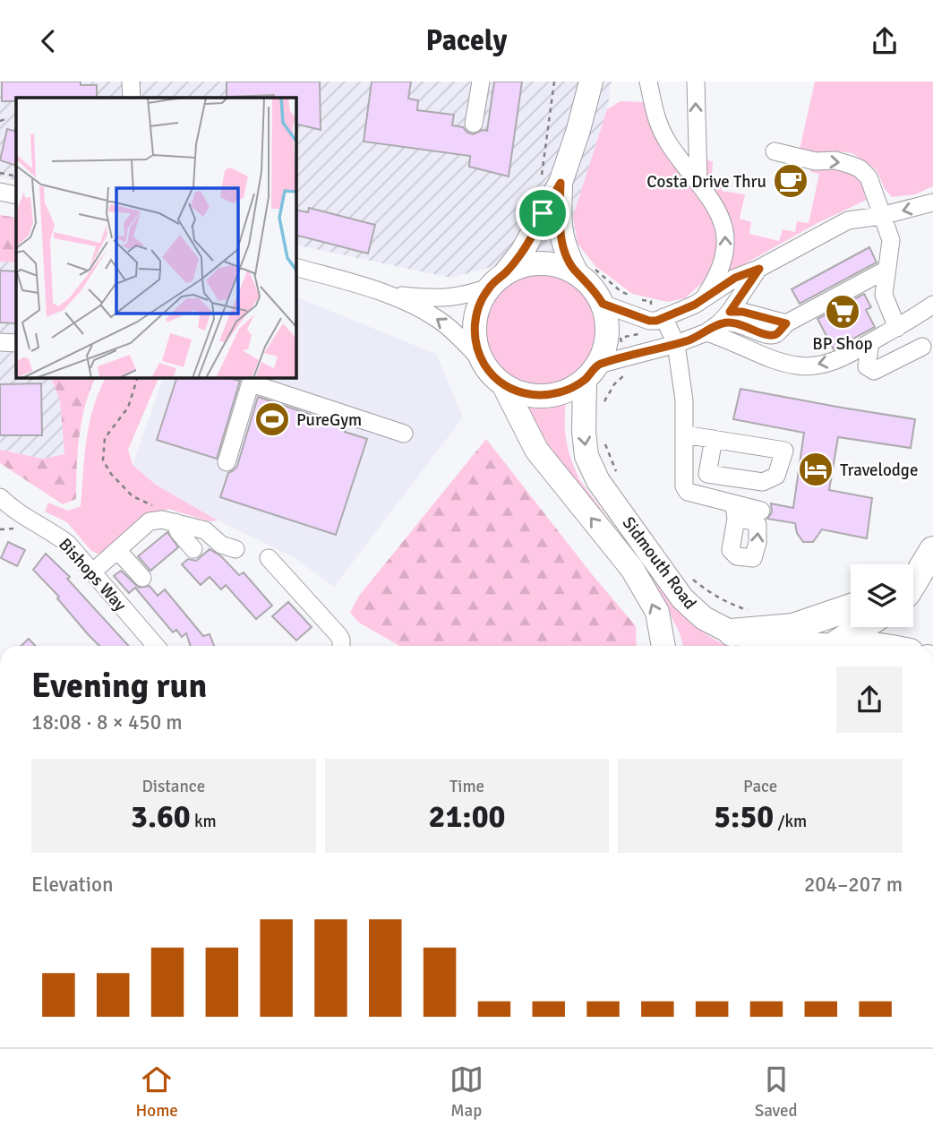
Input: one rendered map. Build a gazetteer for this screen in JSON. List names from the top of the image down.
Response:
{
  "streets": {
    "main road": ["Sidmouth Road"],
    "street": ["Bishops Way"]
  },
  "places": {
    "cafe": ["Costa Drive Thru"],
    "supermarket": ["BP Shop"],
    "sports": ["PureGym"],
    "hotel": ["Travelodge"]
  },
  "page": {
    "header": "Pacely",
    "heading": ["Evening run", "18:08 · 8 × 450 m"],
    "stats": [
      ["Distance", "3.60 km"],
      ["Time", "21:00"],
      ["Pace", "5:50 /km"]
    ],
    "chart": ["Elevation", "204–207 m"],
    "tabs": ["Home", "Map", "Saved"]
  }
}
